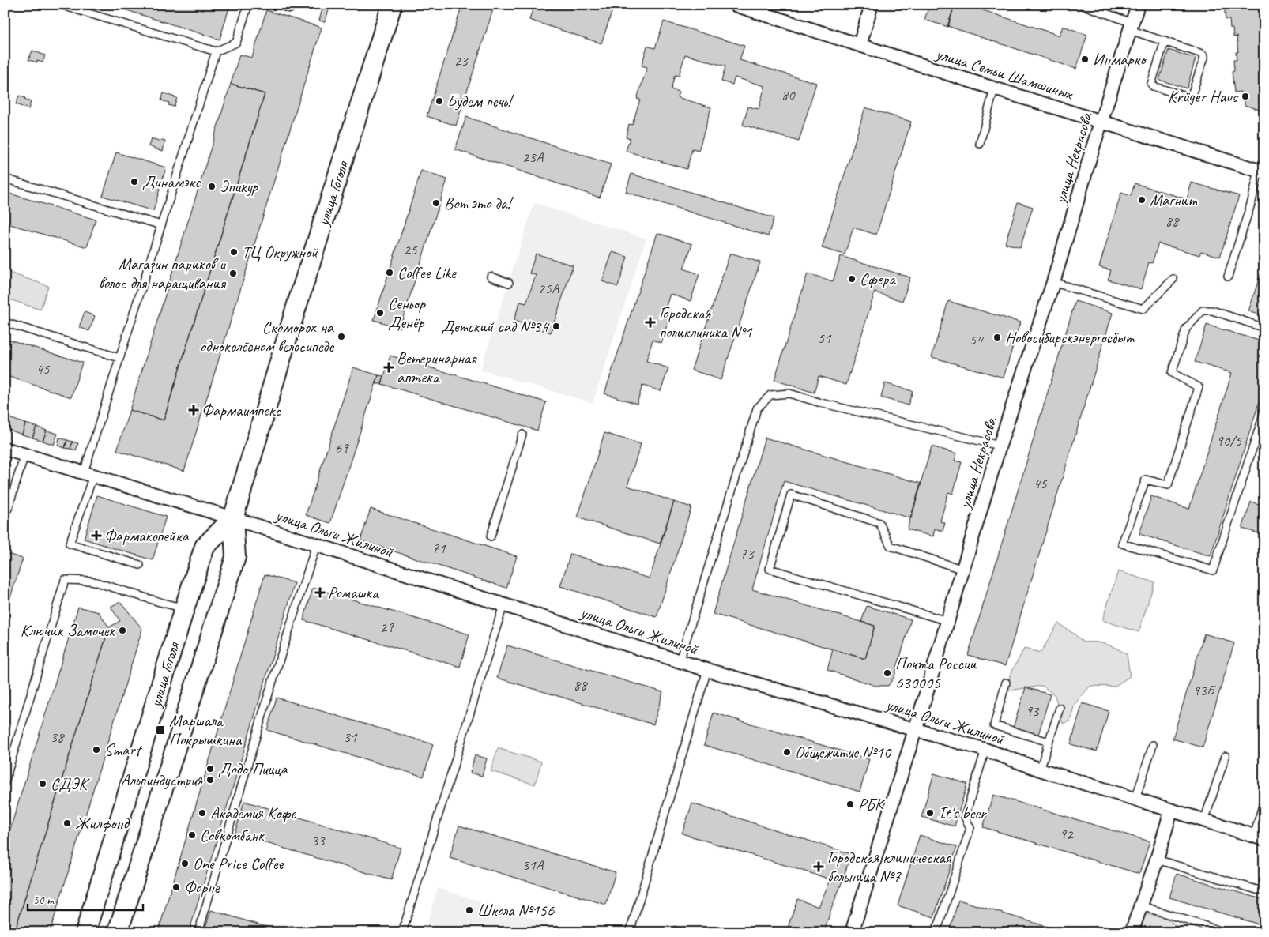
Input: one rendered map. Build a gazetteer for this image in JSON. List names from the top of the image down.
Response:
{
  "streets": {
    "main road": ["улица Гоголя"],
    "street": ["улица Семьи Шамшиных", "улица Некрасова", "улица Ольги Жилиной"]
  },
  "crossings": [
    ["улица Семьи Шамшиных", "улица Некрасова"],
    ["улица Некрасова", "улица Ольги Жилиной"],
    ["улица Гоголя", "улица Ольги Жилиной"]
  ],
  "places": {
    "other": [
      "Инмарко",
      "Krüger Haus",
      "Будем печь!",
      "Динамэкс",
      "Эпикур",
      "Магнит",
      "Вот это да!",
      "ТЦ Окружной",
      "Coffee Like",
      "Магазин париков и волос для наращивания",
      "Сфера",
      "Сеньор Денёр",
      "Детский сад №34",
      "Скоморох на одноколёсном велосипеде",
      "Новосибирскэнергосбыт",
      "Ключик Замочек",
      "Почта России 630005",
      "Smart",
      "Общежитие №10",
      "Додо Пицца",
      "Альпиндустрия",
      "СДЭК",
      "РБК",
      "Академия Кофе",
      "It's beer",
      "Жилфонд",
      "Совкомбанк",
      "One Price Coffee",
      "Форне",
      "Школа №156"
    ],
    "health": [
      "Городская поликлиника №1",
      "Ветеринарная аптека",
      "Фармаимпекс",
      "Фармакопейка",
      "Ромашка",
      "Городская клиническая больница №7"
    ],
    "transit": ["Маршала Покрышкина"]
  },
  "house_numbers": [
    "23",
    "80",
    "23А",
    "88",
    "25",
    "25А",
    "51",
    "54",
    "45",
    "90/5",
    "69",
    "45",
    "71",
    "73",
    "29",
    "88",
    "93Б",
    "93",
    "38",
    "31",
    "92",
    "33",
    "31А"
  ],
  "scale_bar": "50 m"
}
